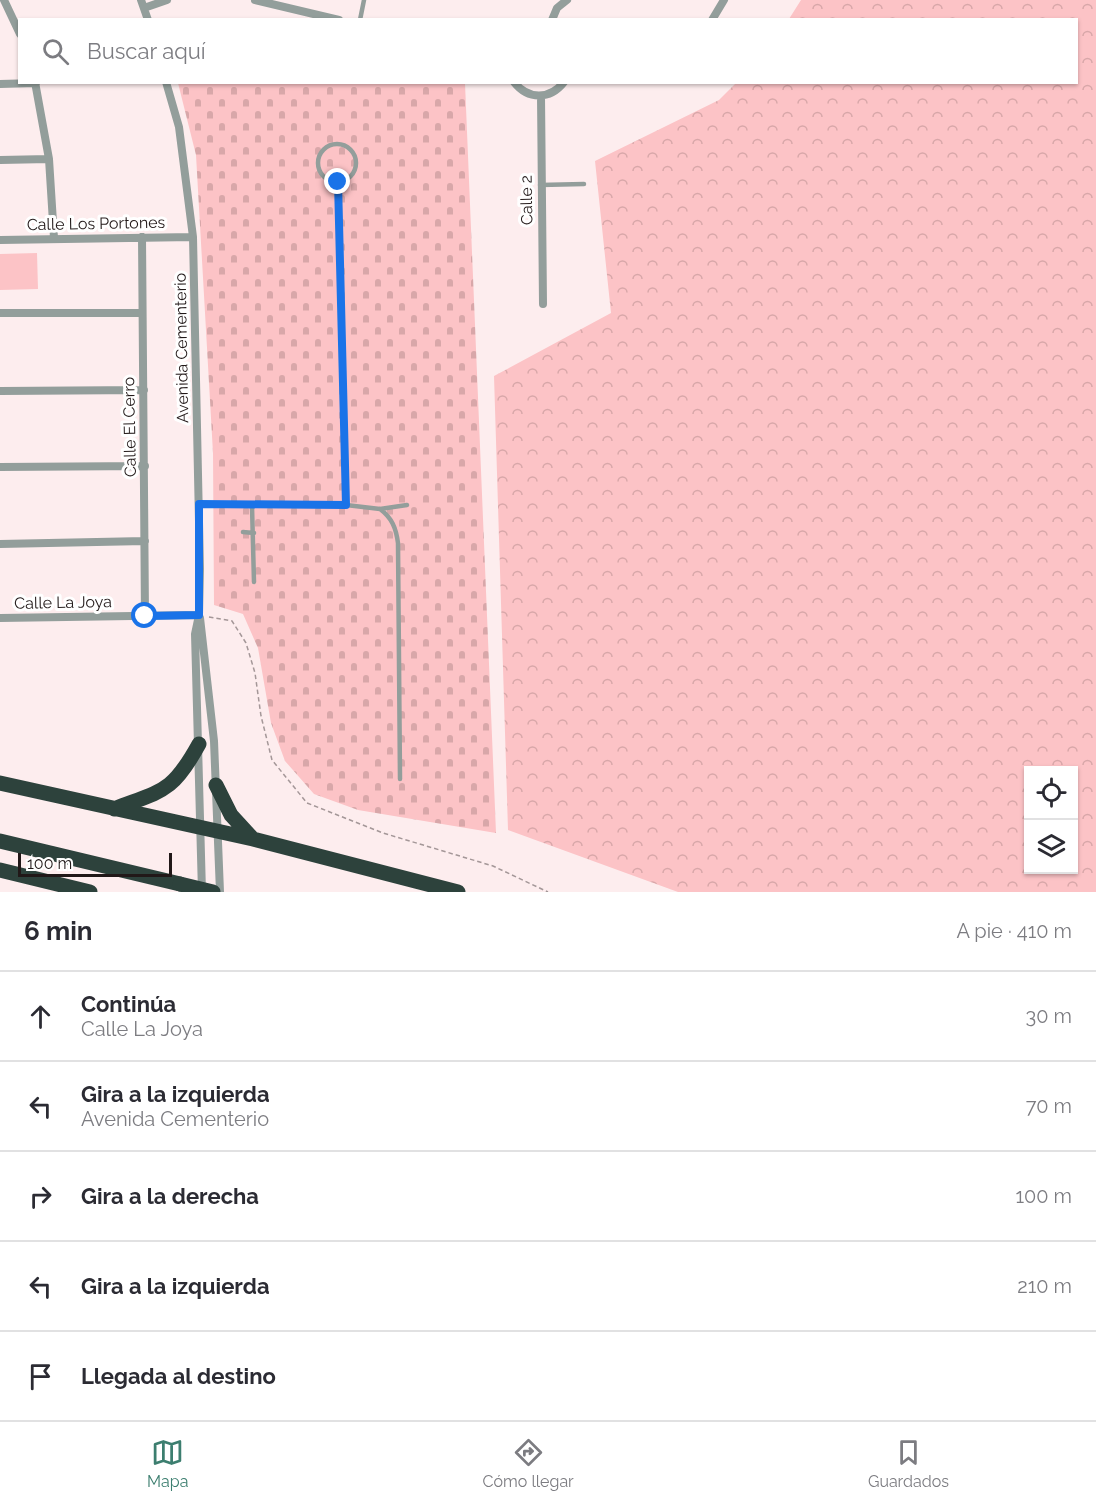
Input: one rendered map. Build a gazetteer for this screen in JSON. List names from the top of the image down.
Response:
{
  "streets": {
    "street": [
      "Calle 2",
      "Calle Los Portones",
      "Avenida Cementerio",
      "Calle El Cerro",
      "Calle La Joya"
    ]
  },
  "crossings": [
    ["Calle Los Portones", "Avenida Cementerio"],
    ["Calle Los Portones", "Calle El Cerro"],
    ["Avenida Cementerio", "Calle La Joya"],
    ["Calle El Cerro", "Calle La Joya"]
  ],
  "scale_bar": "100 m",
  "page": {
    "search": "Buscar aquí",
    "scale": "100 m",
    "heading": ["6 min", "A pie · 410 m"],
    "list": [
      ["Continúa", "Calle La Joya", "30 m"],
      ["Gira a la izquierda", "Avenida Cementerio", "70 m"],
      ["Gira a la derecha", "100 m"],
      ["Gira a la izquierda", "210 m"],
      "Llegada al destino"
    ],
    "nav": ["Mapa", "Cómo llegar", "Guardados"]
  }
}
